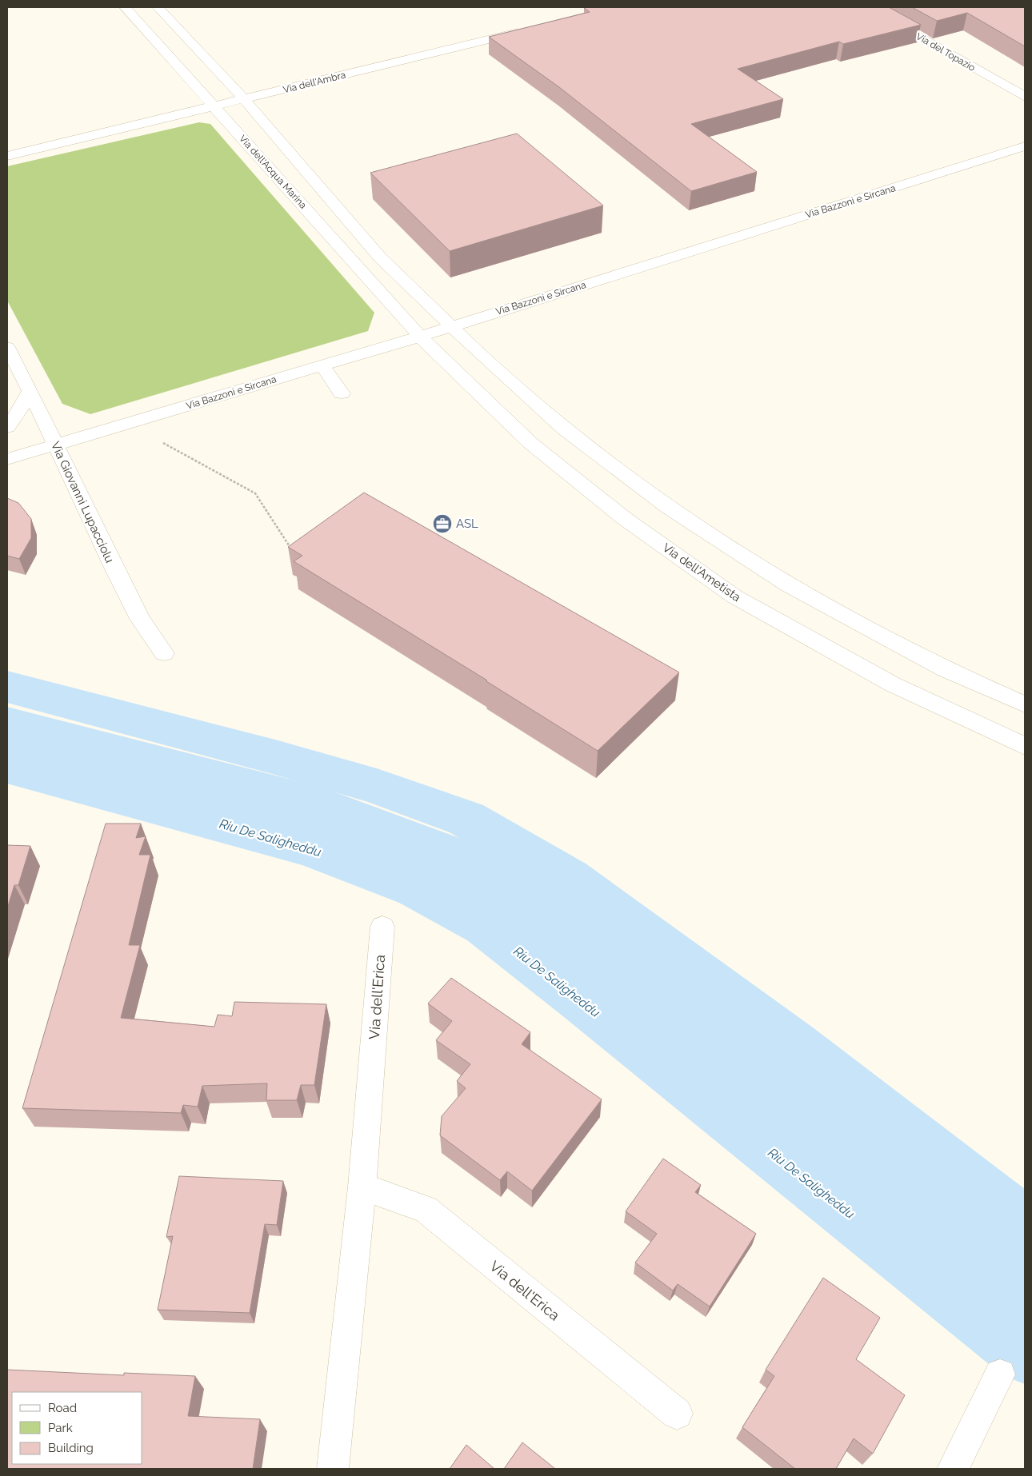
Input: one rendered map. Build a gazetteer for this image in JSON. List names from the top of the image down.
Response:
{
  "streets": {
    "street": [
      "Via del Topazio",
      "Via dell'Ambra",
      "Via dell'Acqua Marina",
      "Via Bazzoni e Sircana",
      "Via Giovanni Lupacciolu",
      "Via dell'Ametista",
      "Via dell'Erica"
    ]
  },
  "crossings": [
    ["Via dell'Ambra", "Via dell'Acqua Marina"],
    ["Via dell'Acqua Marina", "Via Bazzoni e Sircana"],
    ["Via dell'Acqua Marina", "Via dell'Ametista"],
    ["Via Bazzoni e Sircana", "Via Giovanni Lupacciolu"],
    ["Via Bazzoni e Sircana", "Via dell'Ametista"]
  ],
  "water": ["Riu De Saligheddu"],
  "places": {
    "office": ["ASL"]
  },
  "legend": ["Road", "Park", "Building"]
}
